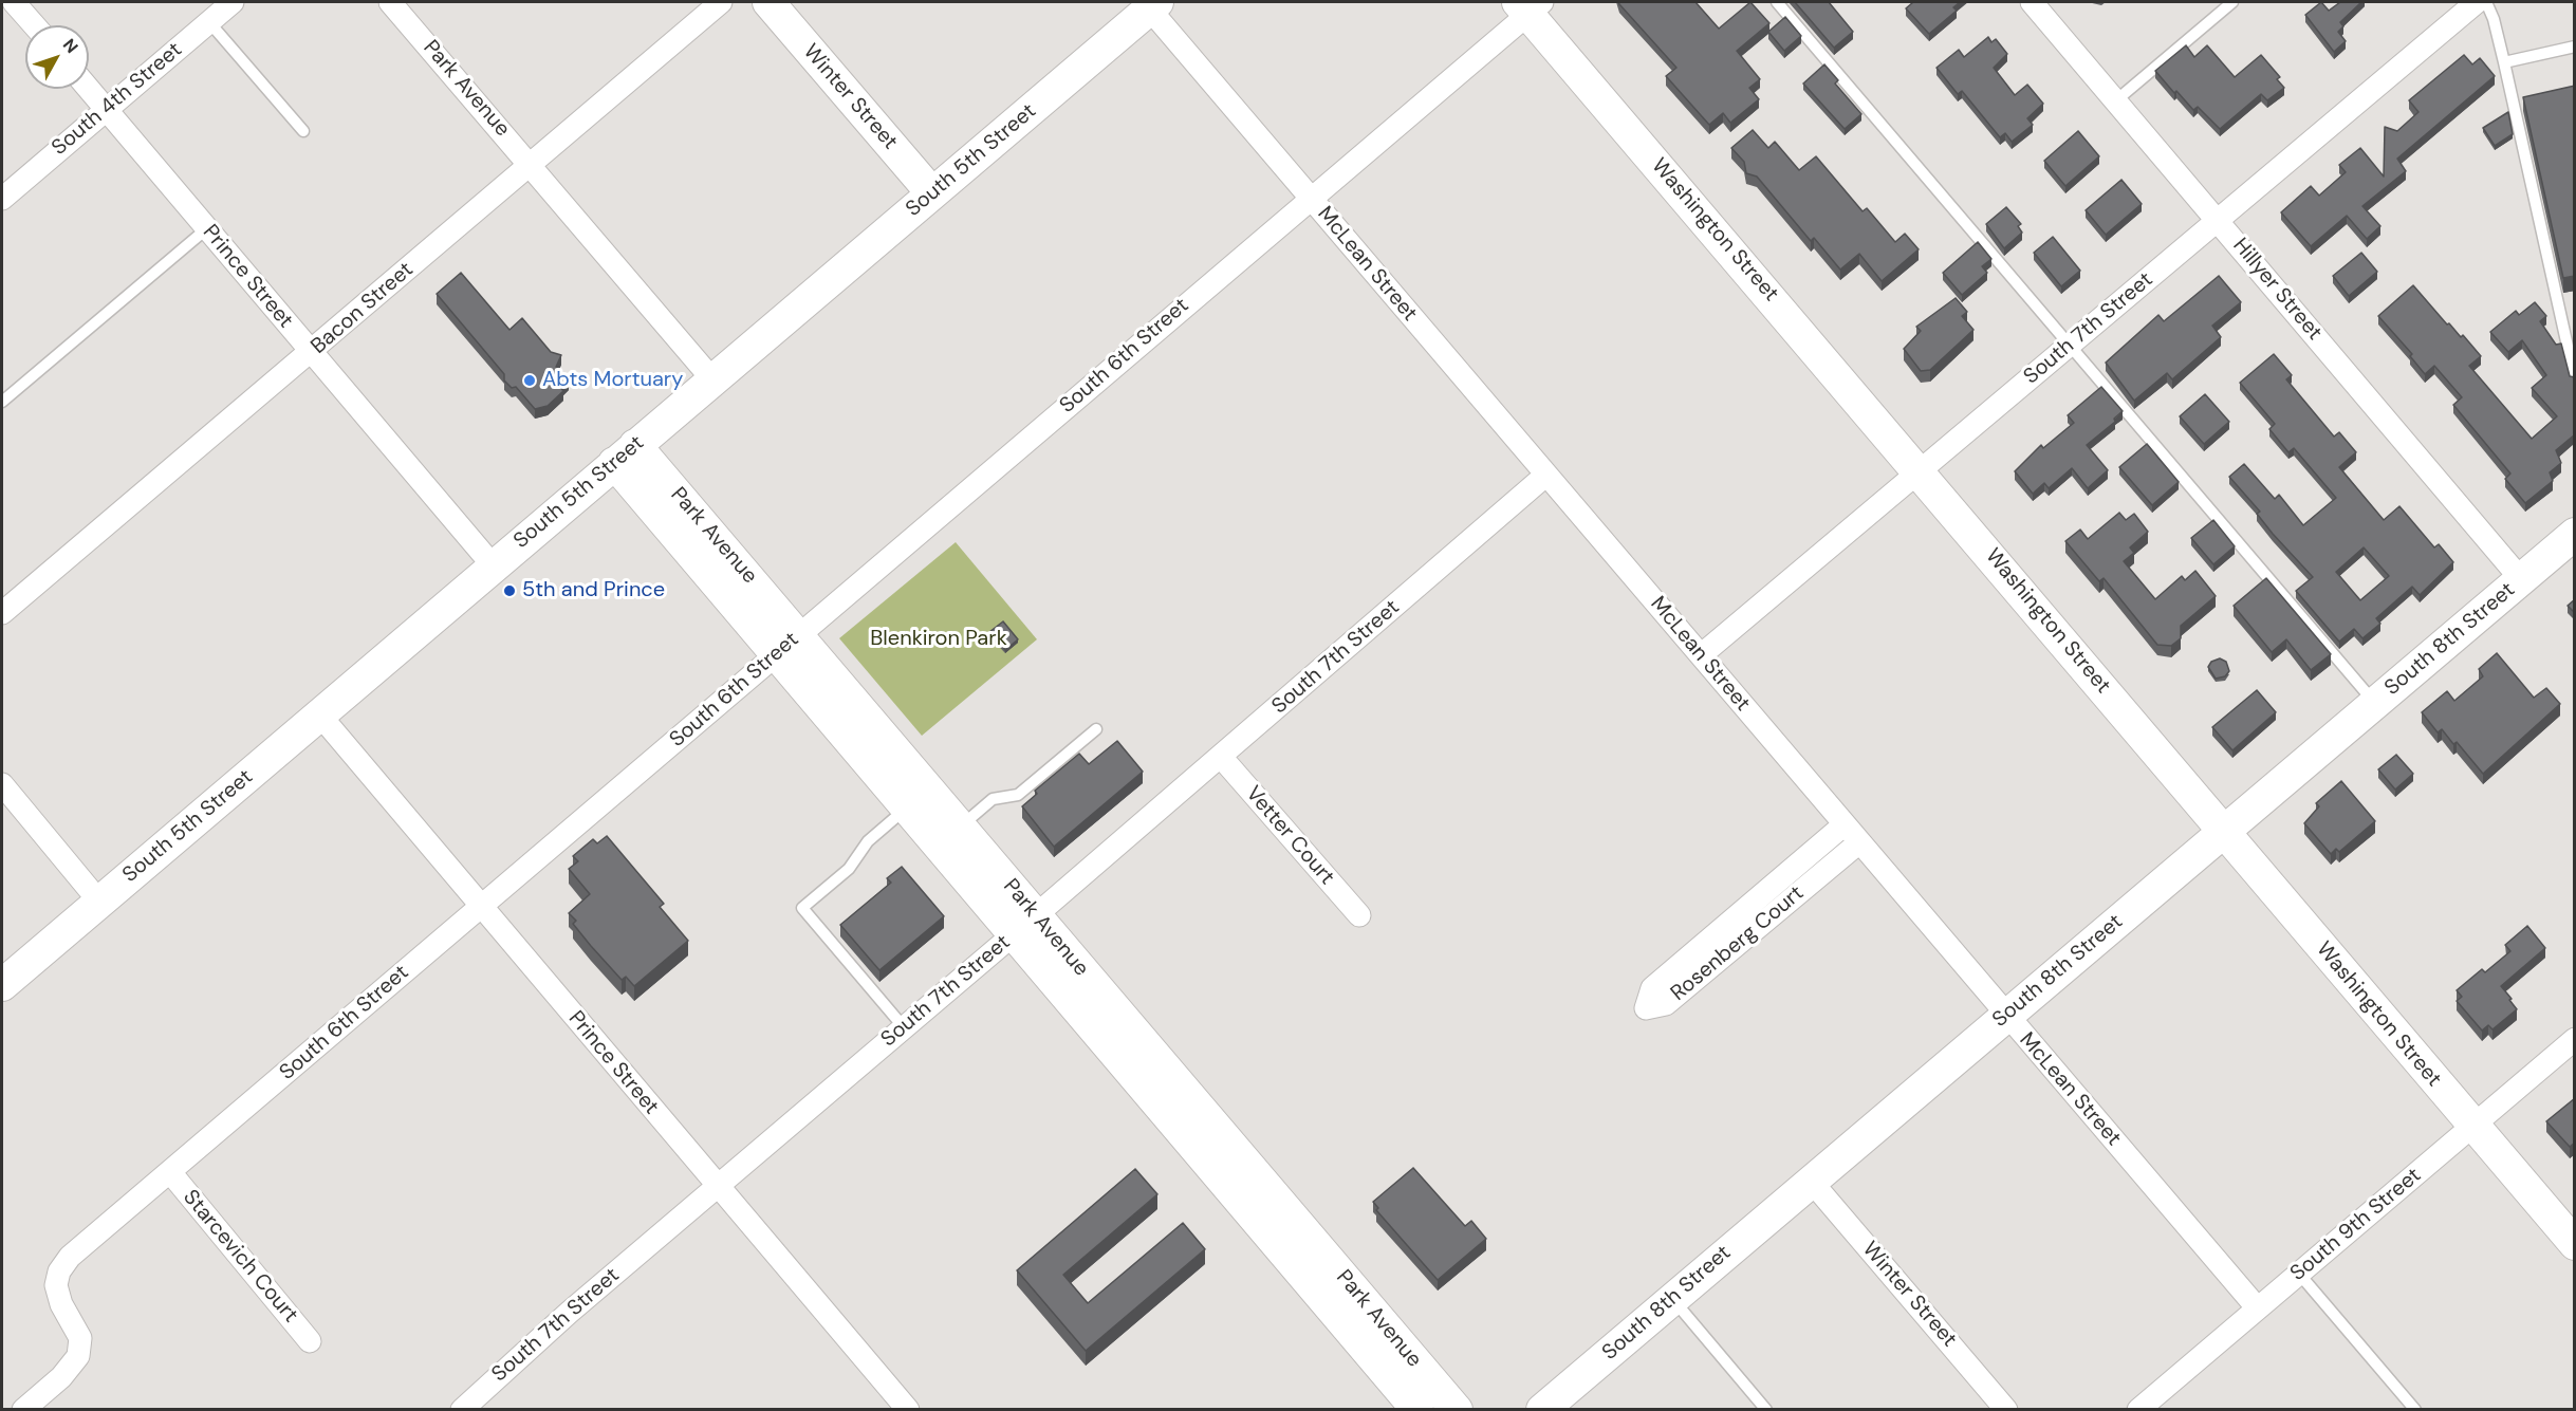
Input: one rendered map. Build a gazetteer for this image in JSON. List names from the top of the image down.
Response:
{
  "streets": {
    "street": [
      "Park Avenue",
      "Winter Street",
      "South 4th Street",
      "South 5th Street",
      "Washington Street",
      "McLean Street",
      "Prince Street",
      "Hillyer Street",
      "Bacon Street",
      "South 7th Street",
      "South 6th Street",
      "South 8th Street",
      "Vetter Court",
      "Rosenberg Court",
      "South 9th Street",
      "Starcevich Court"
    ]
  },
  "crossings": [
    ["Park Avenue", "South 5th Street"],
    ["Park Avenue", "Bacon Street"],
    ["Park Avenue", "South 7th Street"],
    ["Park Avenue", "South 6th Street"],
    ["Winter Street", "South 5th Street"],
    ["Winter Street", "South 8th Street"],
    ["South 4th Street", "Prince Street"],
    ["South 5th Street", "McLean Street"],
    ["South 5th Street", "Prince Street"],
    ["Washington Street", "South 7th Street"],
    ["Washington Street", "South 6th Street"],
    ["Washington Street", "South 8th Street"],
    ["Washington Street", "South 9th Street"],
    ["McLean Street", "South 7th Street"],
    ["McLean Street", "South 6th Street"],
    ["McLean Street", "South 8th Street"],
    ["McLean Street", "Rosenberg Court"],
    ["McLean Street", "South 9th Street"],
    ["Prince Street", "Bacon Street"],
    ["Prince Street", "South 7th Street"],
    ["Prince Street", "South 6th Street"],
    ["Hillyer Street", "South 7th Street"],
    ["Hillyer Street", "South 8th Street"],
    ["South 7th Street", "Vetter Court"],
    ["South 6th Street", "Starcevich Court"]
  ],
  "parks": ["Blenkiron Park"],
  "places": ["Abts Mortuary", "5th and Prince"],
  "north": "top right"
}
